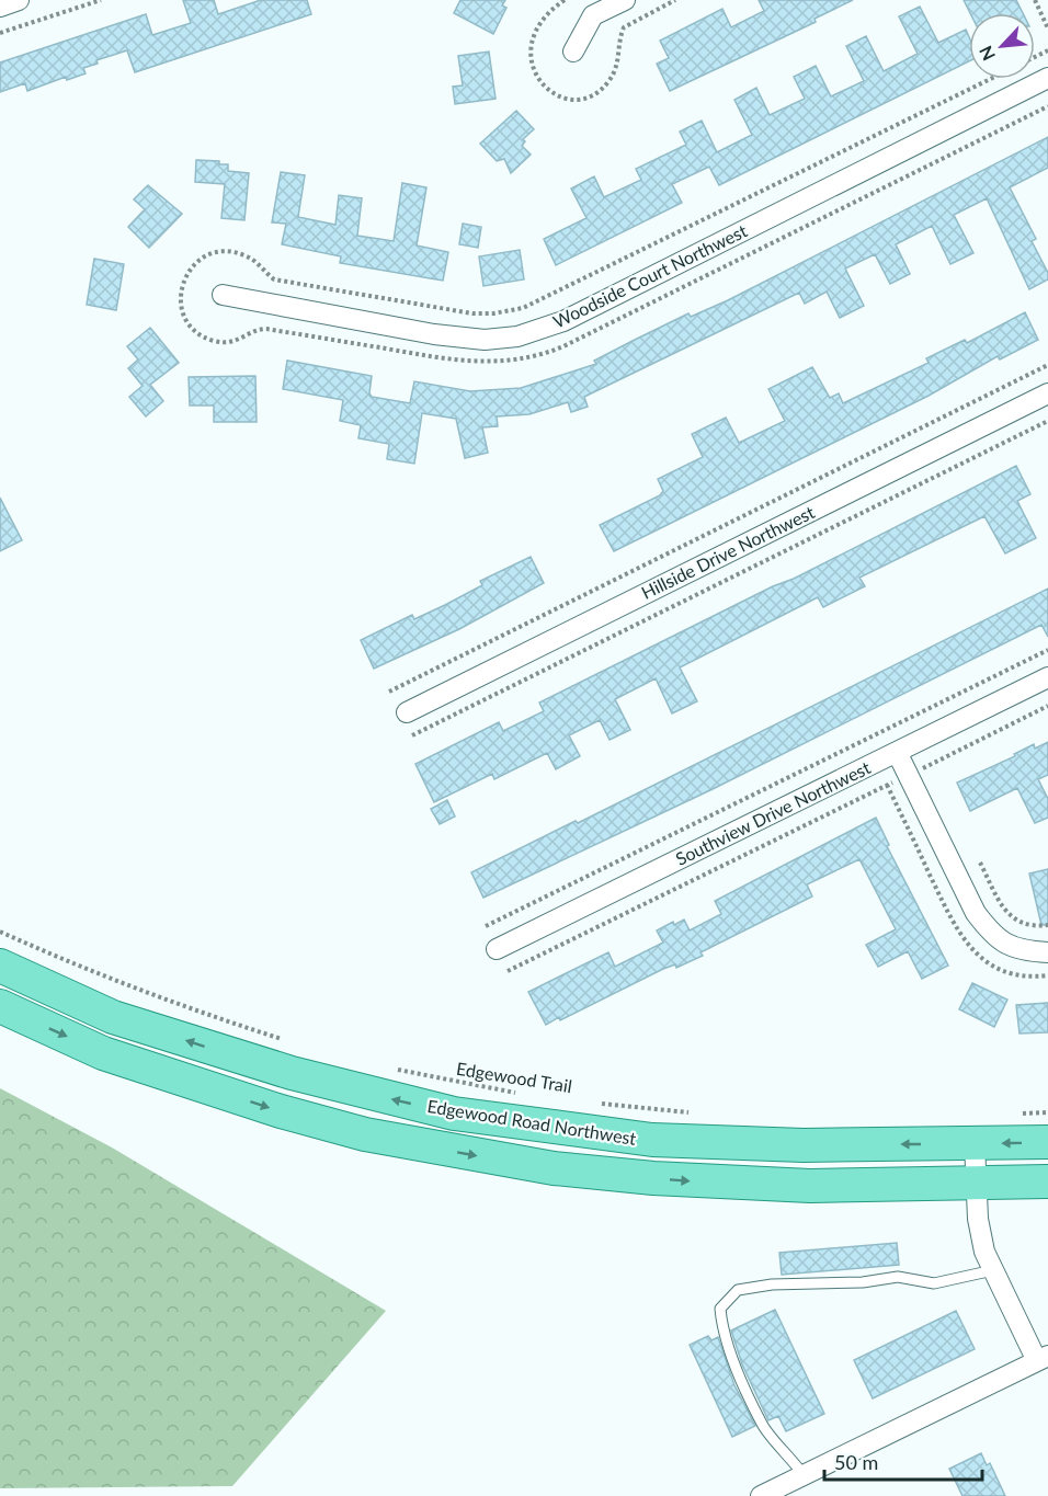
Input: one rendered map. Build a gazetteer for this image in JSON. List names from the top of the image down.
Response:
{
  "streets": {
    "main road": ["Edgewood Road Northwest"],
    "street": ["Woodside Court Northwest", "Hillside Drive Northwest", "Southview Drive Northwest"],
    "path": ["Edgewood Trail"]
  },
  "scale_bar": "50 m",
  "north": "bottom left"
}
